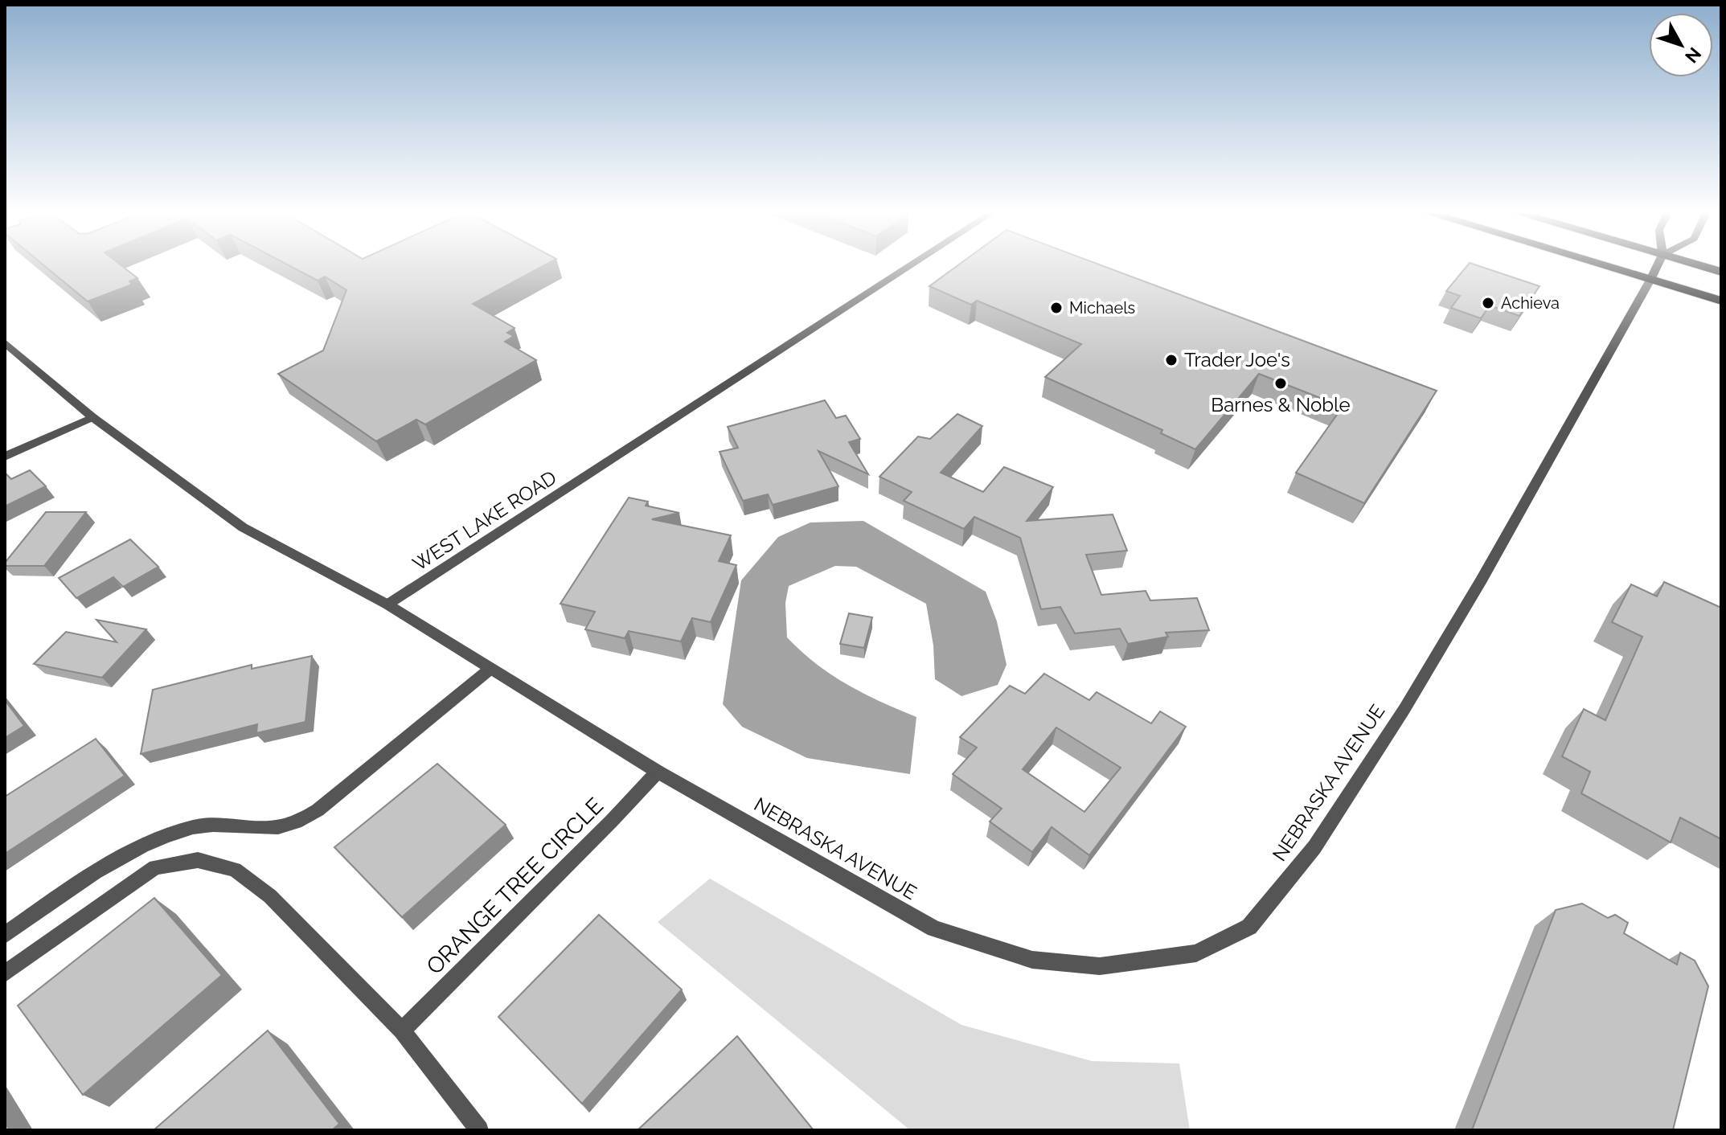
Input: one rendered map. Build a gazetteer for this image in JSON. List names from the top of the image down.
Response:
{
  "streets": {
    "main road": ["NEBRASKA AVENUE"],
    "street": ["WEST LAKE ROAD", "ORANGE TREE CIRCLE"]
  },
  "crossings": [
    ["WEST LAKE ROAD", "NEBRASKA AVENUE"],
    ["NEBRASKA AVENUE", "ORANGE TREE CIRCLE"]
  ],
  "places": [
    "Achieva",
    "Michaels",
    "Trader Joe's",
    "Barnes & Noble"
  ],
  "north": "bottom right"
}
